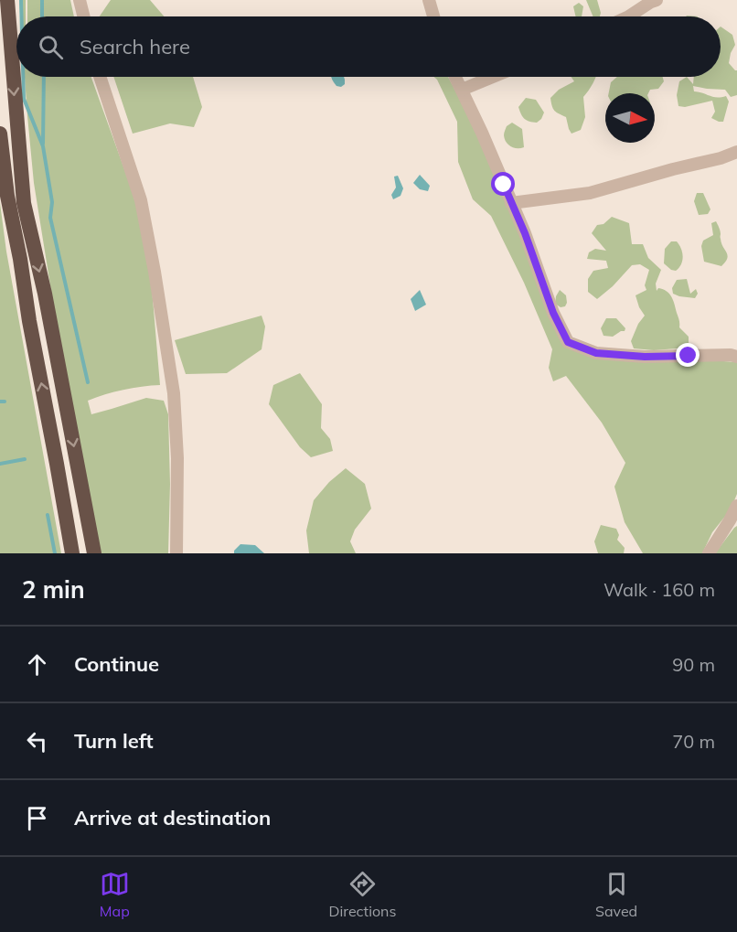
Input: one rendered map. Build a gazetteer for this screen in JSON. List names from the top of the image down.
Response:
{
  "north": "right",
  "page": {
    "search": "Search here",
    "heading": ["2 min", "Walk · 160 m"],
    "list": [
      ["Continue", "90 m"],
      ["Turn left", "70 m"],
      "Arrive at destination"
    ],
    "nav": ["Map", "Directions", "Saved"]
  }
}
